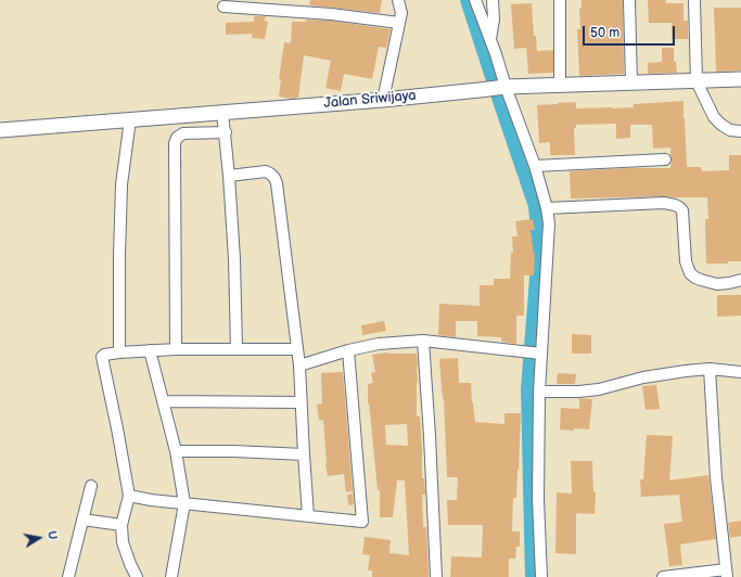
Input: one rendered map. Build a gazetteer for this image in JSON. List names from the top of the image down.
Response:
{
  "streets": {
    "street": ["Jalan Sriwijaya"]
  },
  "scale_bar": "50 m",
  "north": "right"
}
